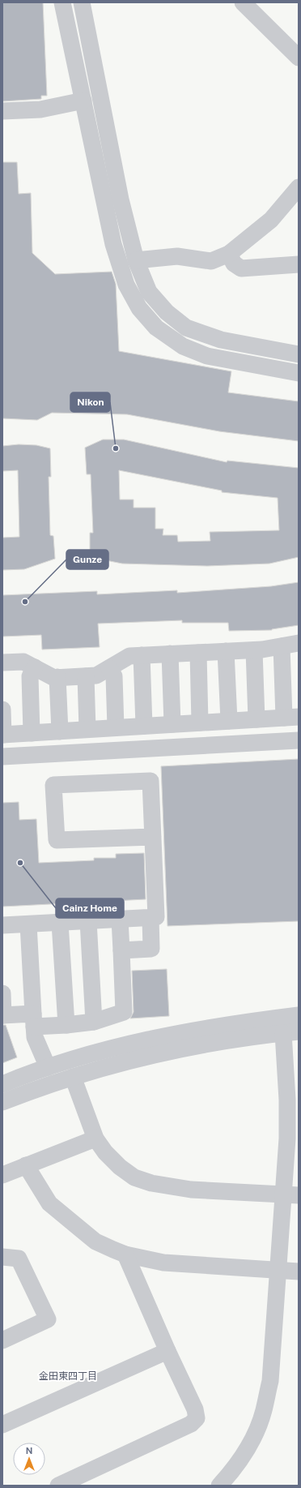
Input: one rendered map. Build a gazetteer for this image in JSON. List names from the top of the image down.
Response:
{
  "districts": ["金田東四丁目"],
  "places": ["Nikon", "Gunze", "Cainz Home"],
  "north": "top"
}
